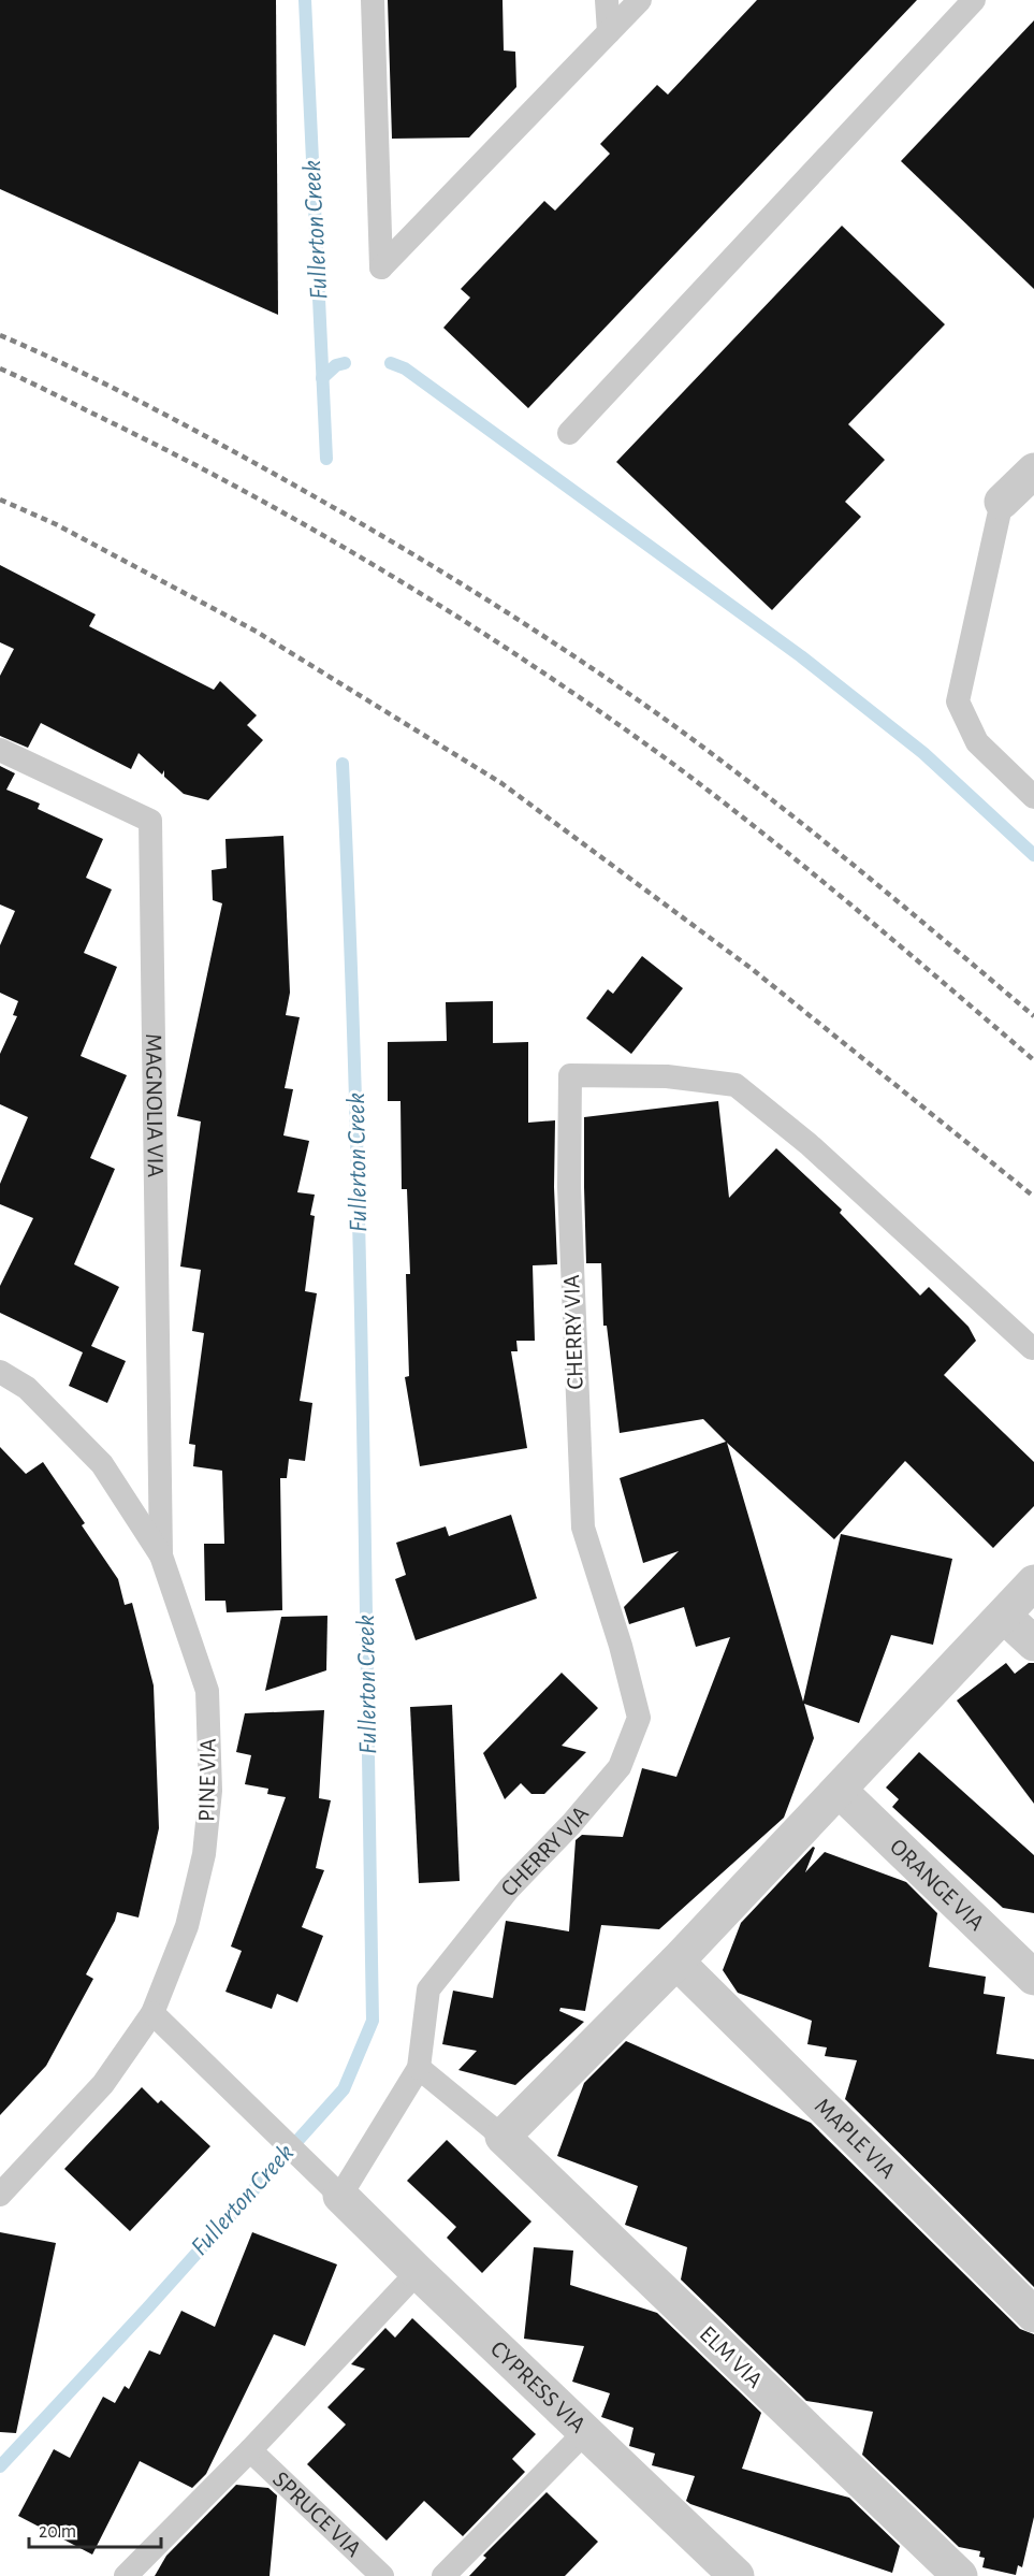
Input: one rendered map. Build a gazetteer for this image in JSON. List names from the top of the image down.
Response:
{
  "streets": {
    "street": [
      "ORANGE VIA",
      "MAPLE VIA",
      "ELM VIA",
      "CYPRESS VIA"
    ],
    "lane": [
      "MAGNOLIA VIA",
      "CHERRY VIA",
      "PINE VIA",
      "SPRUCE VIA"
    ]
  },
  "crossings": [
    ["MAGNOLIA VIA", "PINE VIA"],
    ["CHERRY VIA", "CYPRESS VIA"]
  ],
  "water": ["Fullerton Creek"],
  "scale_bar": "20 m"
}
